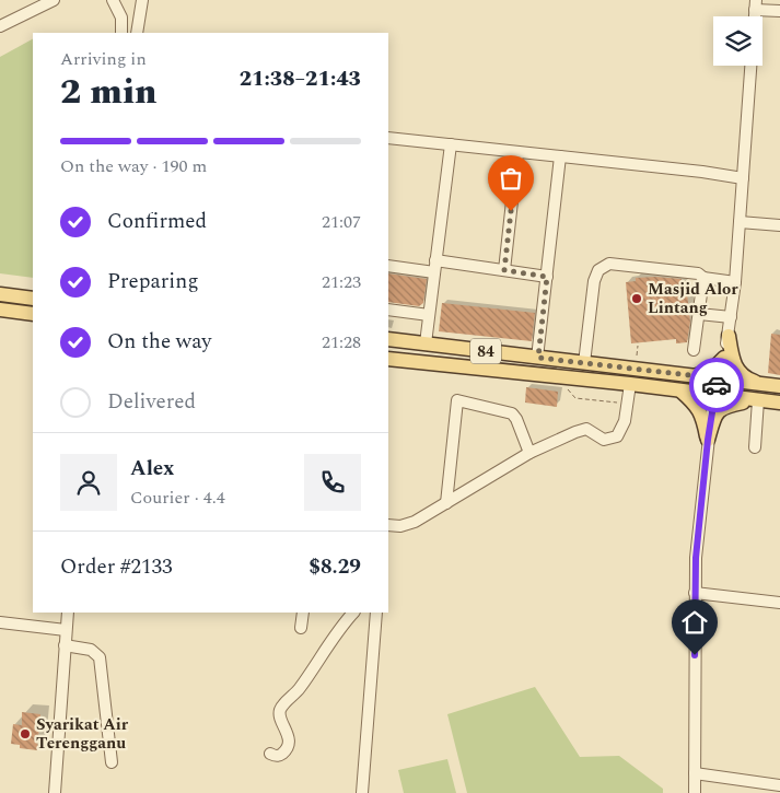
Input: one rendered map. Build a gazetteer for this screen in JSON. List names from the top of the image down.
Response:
{
  "streets": {
    "main road": ["84"]
  },
  "places": ["Masjid Alor Lintang", "Syarikat Air Terengganu"],
  "page": {
    "heading": ["2 min", "Arriving in", "21:38–21:43"],
    "panel": [
      "Alex",
      "Courier · 4.4",
      "Order #2133",
      "$8.29"
    ],
    "bar": "On the way · 190 m",
    "list": [
      ["Confirmed", "21:07"],
      ["Preparing", "21:23"],
      ["On the way", "21:28"],
      "Delivered"
    ]
  }
}
